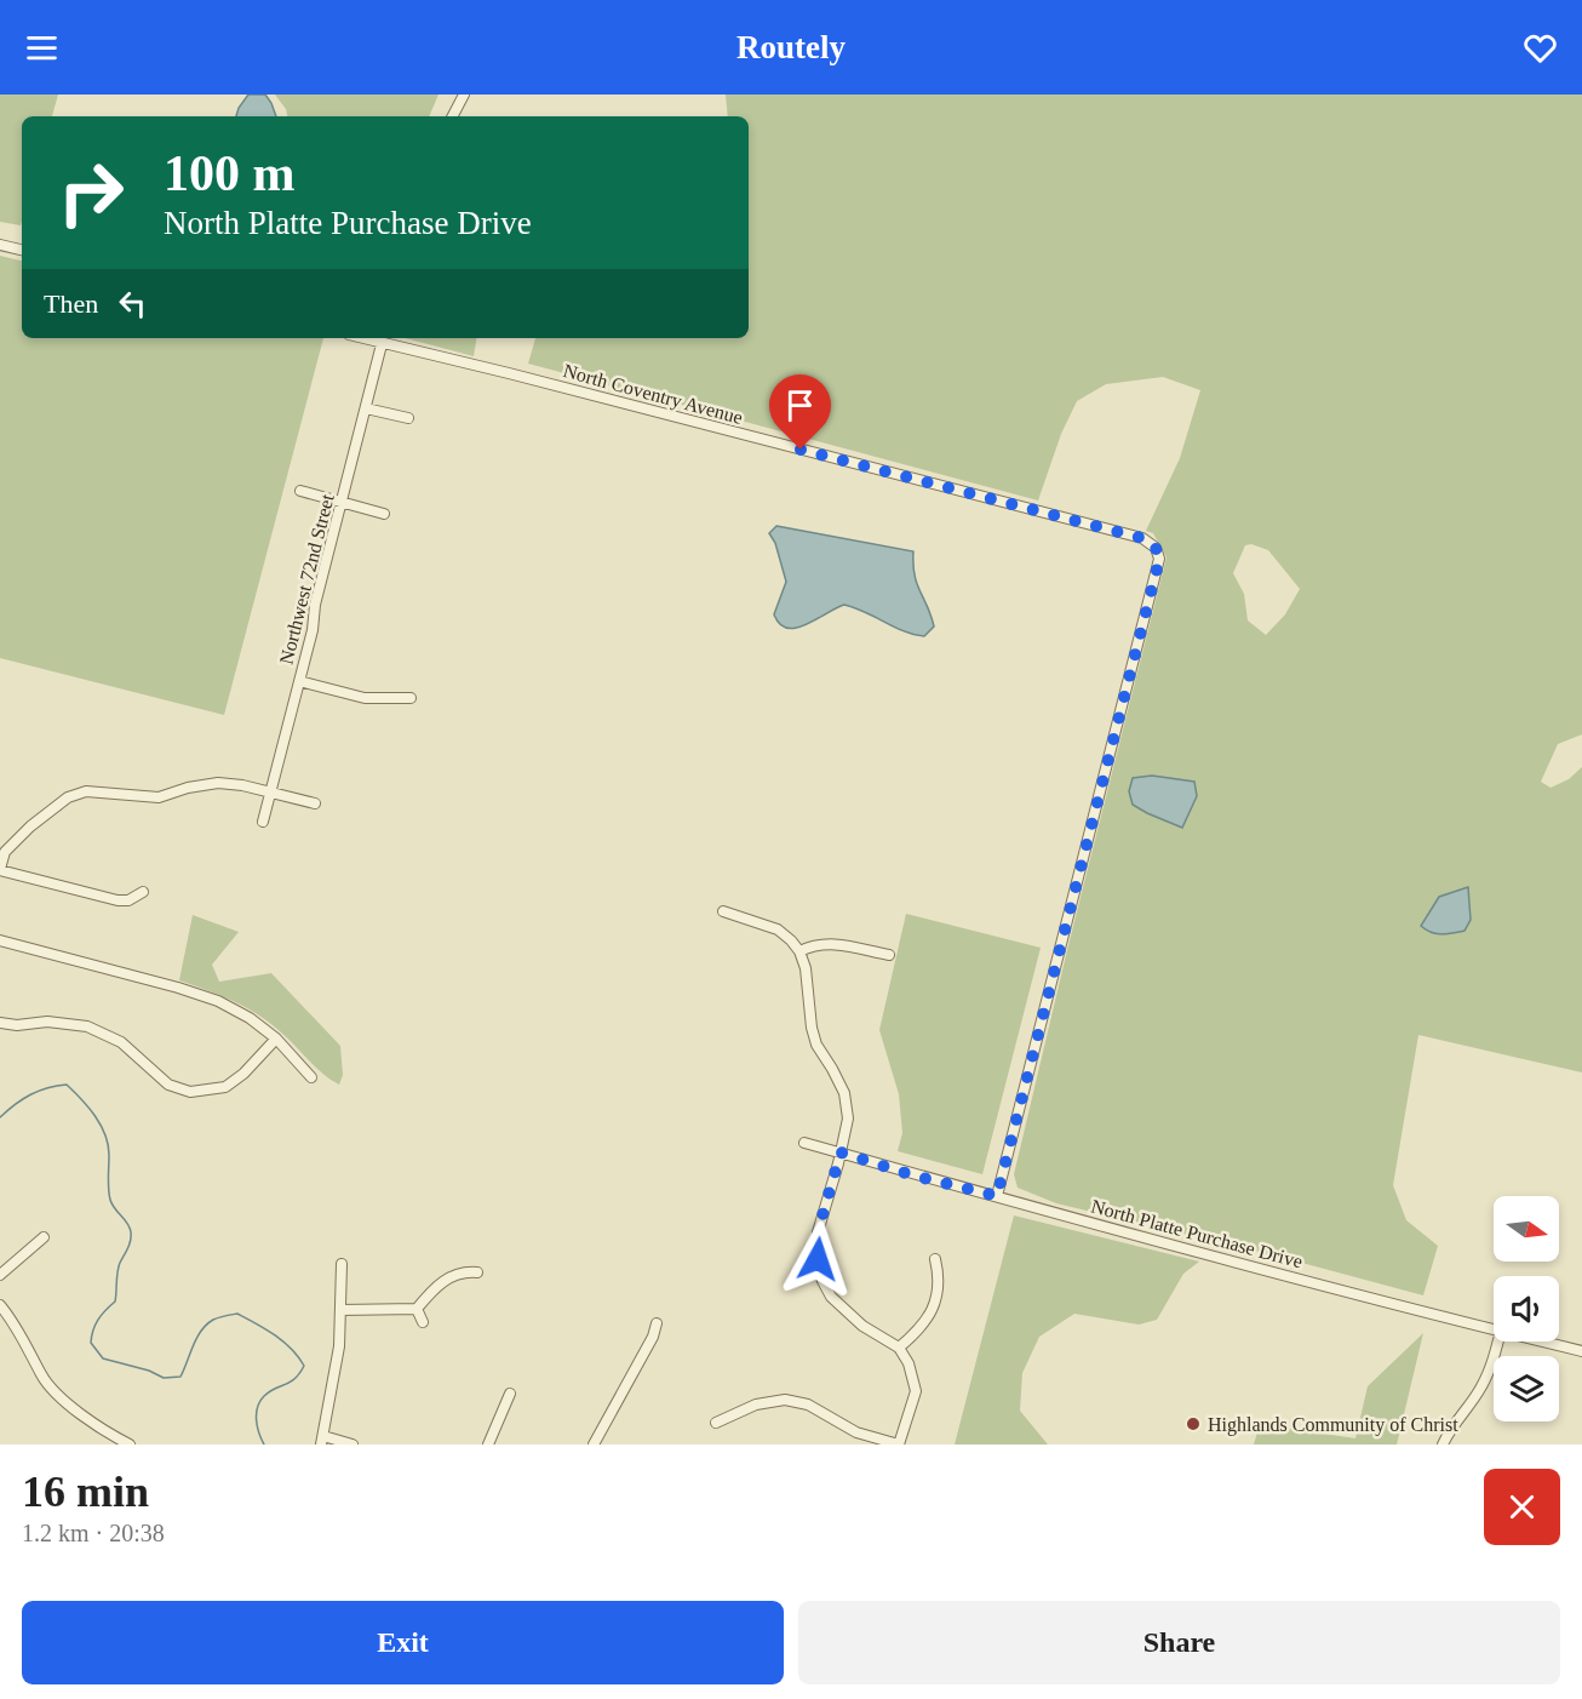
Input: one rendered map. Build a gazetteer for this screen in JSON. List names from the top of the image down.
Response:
{
  "streets": {
    "street": ["North Coventry Avenue", "Northwest 72nd Street", "North Platte Purchase Drive"]
  },
  "crossings": [
    ["North Coventry Avenue", "Northwest 72nd Street"],
    ["North Coventry Avenue", "North Platte Purchase Drive"]
  ],
  "places": ["Highlands Community of Christ"],
  "north": "right",
  "page": {
    "header": "Routely",
    "turn": ["100 m", "North Platte Purchase Drive"],
    "then": "Then",
    "heading": ["16 min", "1.2 km · 20:38"],
    "buttons": ["Exit", "Share"]
  }
}
